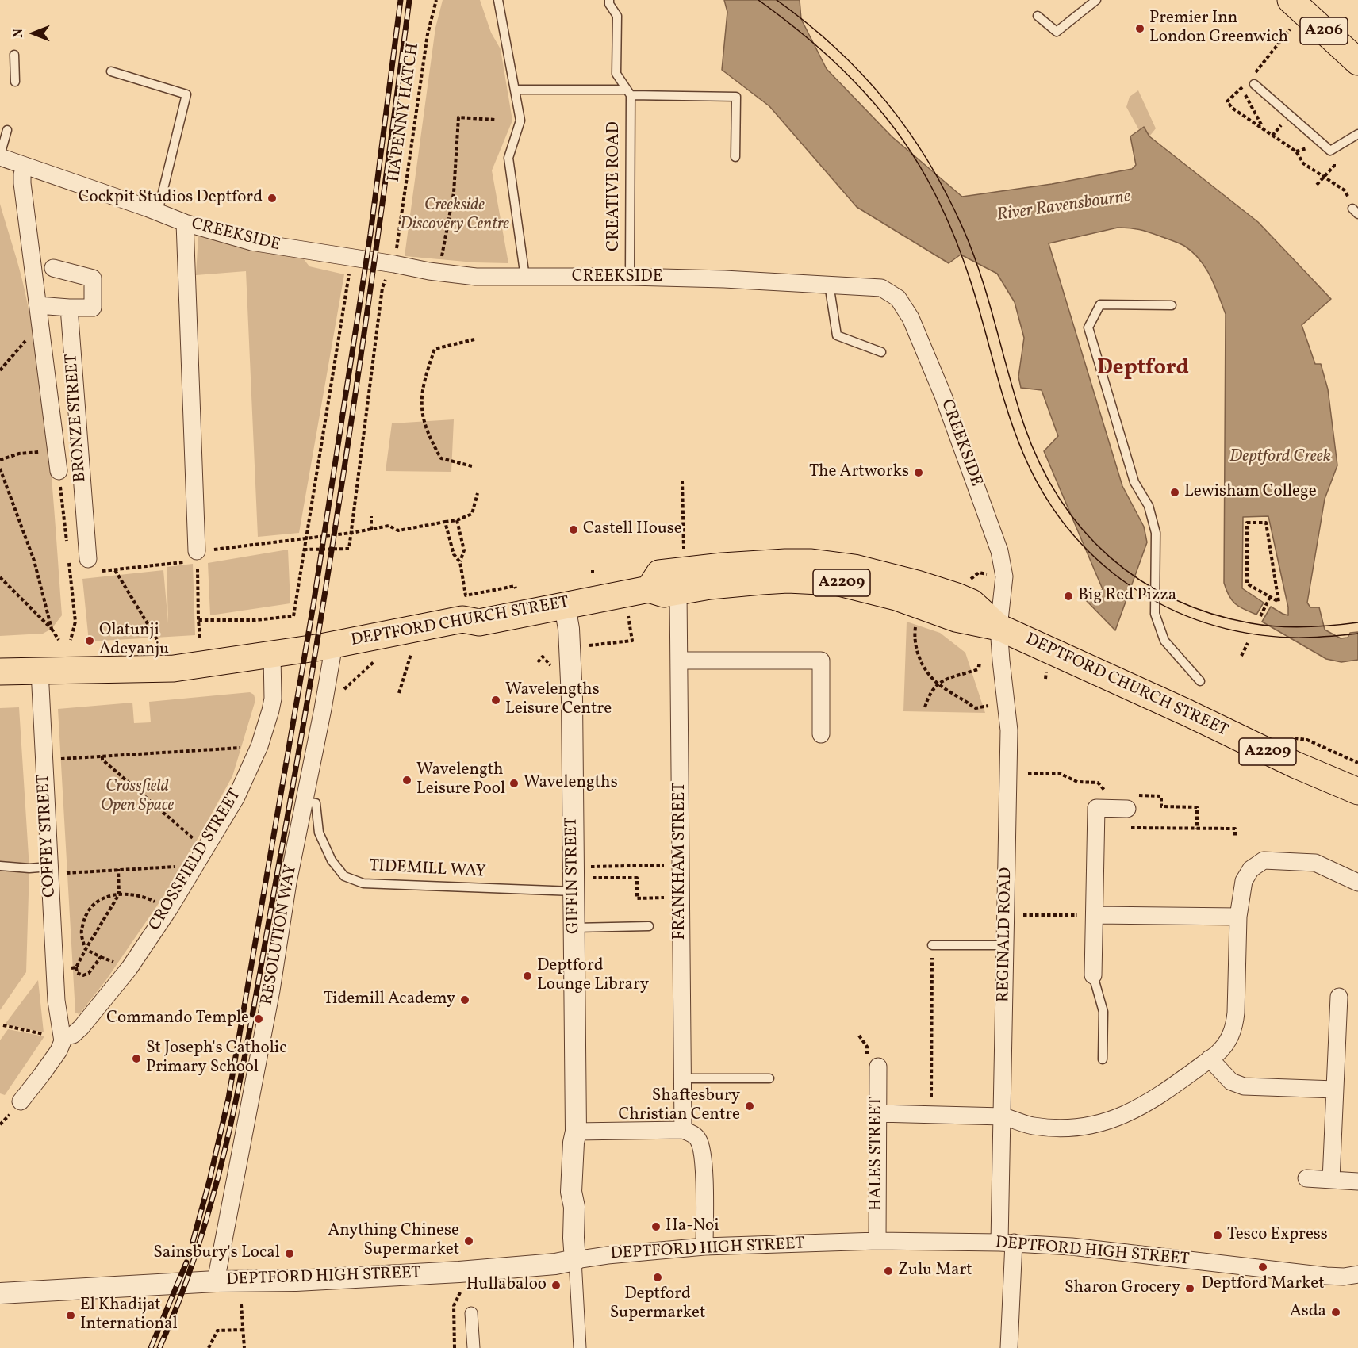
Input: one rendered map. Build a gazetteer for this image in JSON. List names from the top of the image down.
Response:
{
  "streets": {
    "main road": ["A206", "A2209", "DEPTFORD CHURCH STREET"],
    "street": [
      "CREEKSIDE",
      "BRONZE STREET",
      "COFFEY STREET",
      "CROSSFIELD STREET",
      "FRANKHAM STREET",
      "GIFFIN STREET",
      "RESOLUTION WAY",
      "REGINALD ROAD",
      "HALES STREET",
      "DEPTFORD HIGH STREET"
    ],
    "lane": ["CREATIVE ROAD", "TIDEMILL WAY"],
    "path": ["HA'PENNY HATCH"]
  },
  "crossings": [
    ["CREATIVE ROAD", "CREEKSIDE"],
    ["CREEKSIDE", "BRONZE STREET"],
    ["CREEKSIDE", "DEPTFORD CHURCH STREET"],
    ["CREEKSIDE", "REGINALD ROAD"],
    ["DEPTFORD CHURCH STREET", "COFFEY STREET"],
    ["DEPTFORD CHURCH STREET", "CROSSFIELD STREET"],
    ["DEPTFORD CHURCH STREET", "FRANKHAM STREET"],
    ["DEPTFORD CHURCH STREET", "GIFFIN STREET"],
    ["DEPTFORD CHURCH STREET", "RESOLUTION WAY"],
    ["DEPTFORD CHURCH STREET", "REGINALD ROAD"],
    ["COFFEY STREET", "CROSSFIELD STREET"],
    ["TIDEMILL WAY", "GIFFIN STREET"],
    ["TIDEMILL WAY", "RESOLUTION WAY"],
    ["GIFFIN STREET", "DEPTFORD HIGH STREET"],
    ["RESOLUTION WAY", "DEPTFORD HIGH STREET"],
    ["REGINALD ROAD", "DEPTFORD HIGH STREET"],
    ["HALES STREET", "DEPTFORD HIGH STREET"]
  ],
  "districts": ["Deptford"],
  "water": ["River Ravensbourne", "Deptford Creek"],
  "parks": ["Creekside Discovery Centre", "Crossfield Open Space"],
  "places": [
    "Premier Inn London Greenwich",
    "Cockpit Studios Deptford",
    "The Artworks",
    "Lewisham College",
    "Castell House",
    "Big Red Pizza",
    "Olatunji Adeyanju",
    "Wavelengths Leisure Centre",
    "Wavelength Leisure Pool",
    "Wavelengths",
    "Deptford Lounge Library",
    "Tidemill Academy",
    "Commando Temple",
    "St Joseph's Catholic Primary School",
    "Shaftesbury Christian Centre",
    "Ha-Noi",
    "Tesco Express",
    "Anything Chinese Supermarket",
    "Sainsbury's Local",
    "Deptford Market",
    "Zulu Mart",
    "Deptford Supermarket",
    "Hullabaloo",
    "Sharon Grocery",
    "Asda",
    "El Khadijat International"
  ],
  "north": "left"
}
